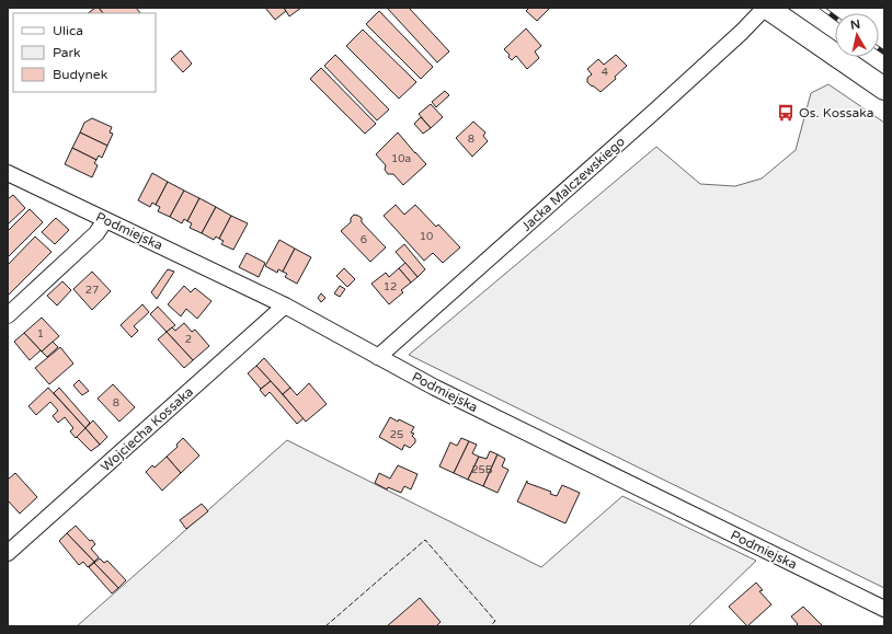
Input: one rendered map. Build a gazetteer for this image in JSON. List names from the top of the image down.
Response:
{
  "streets": {
    "street": ["Jacka Malczewskiego", "Podmiejska", "Wojciecha Kossaka"]
  },
  "crossings": [
    ["Jacka Malczewskiego", "Podmiejska"],
    ["Podmiejska", "Wojciecha Kossaka"]
  ],
  "places": {
    "bus stop": ["Os. Kossaka"]
  },
  "house_numbers": [
    "4",
    "8",
    "10a",
    "10",
    "6",
    "12",
    "27",
    "1",
    "2",
    "8",
    "25",
    "25B"
  ],
  "legend": ["Ulica", "Park", "Budynek"],
  "north": "top"
}
